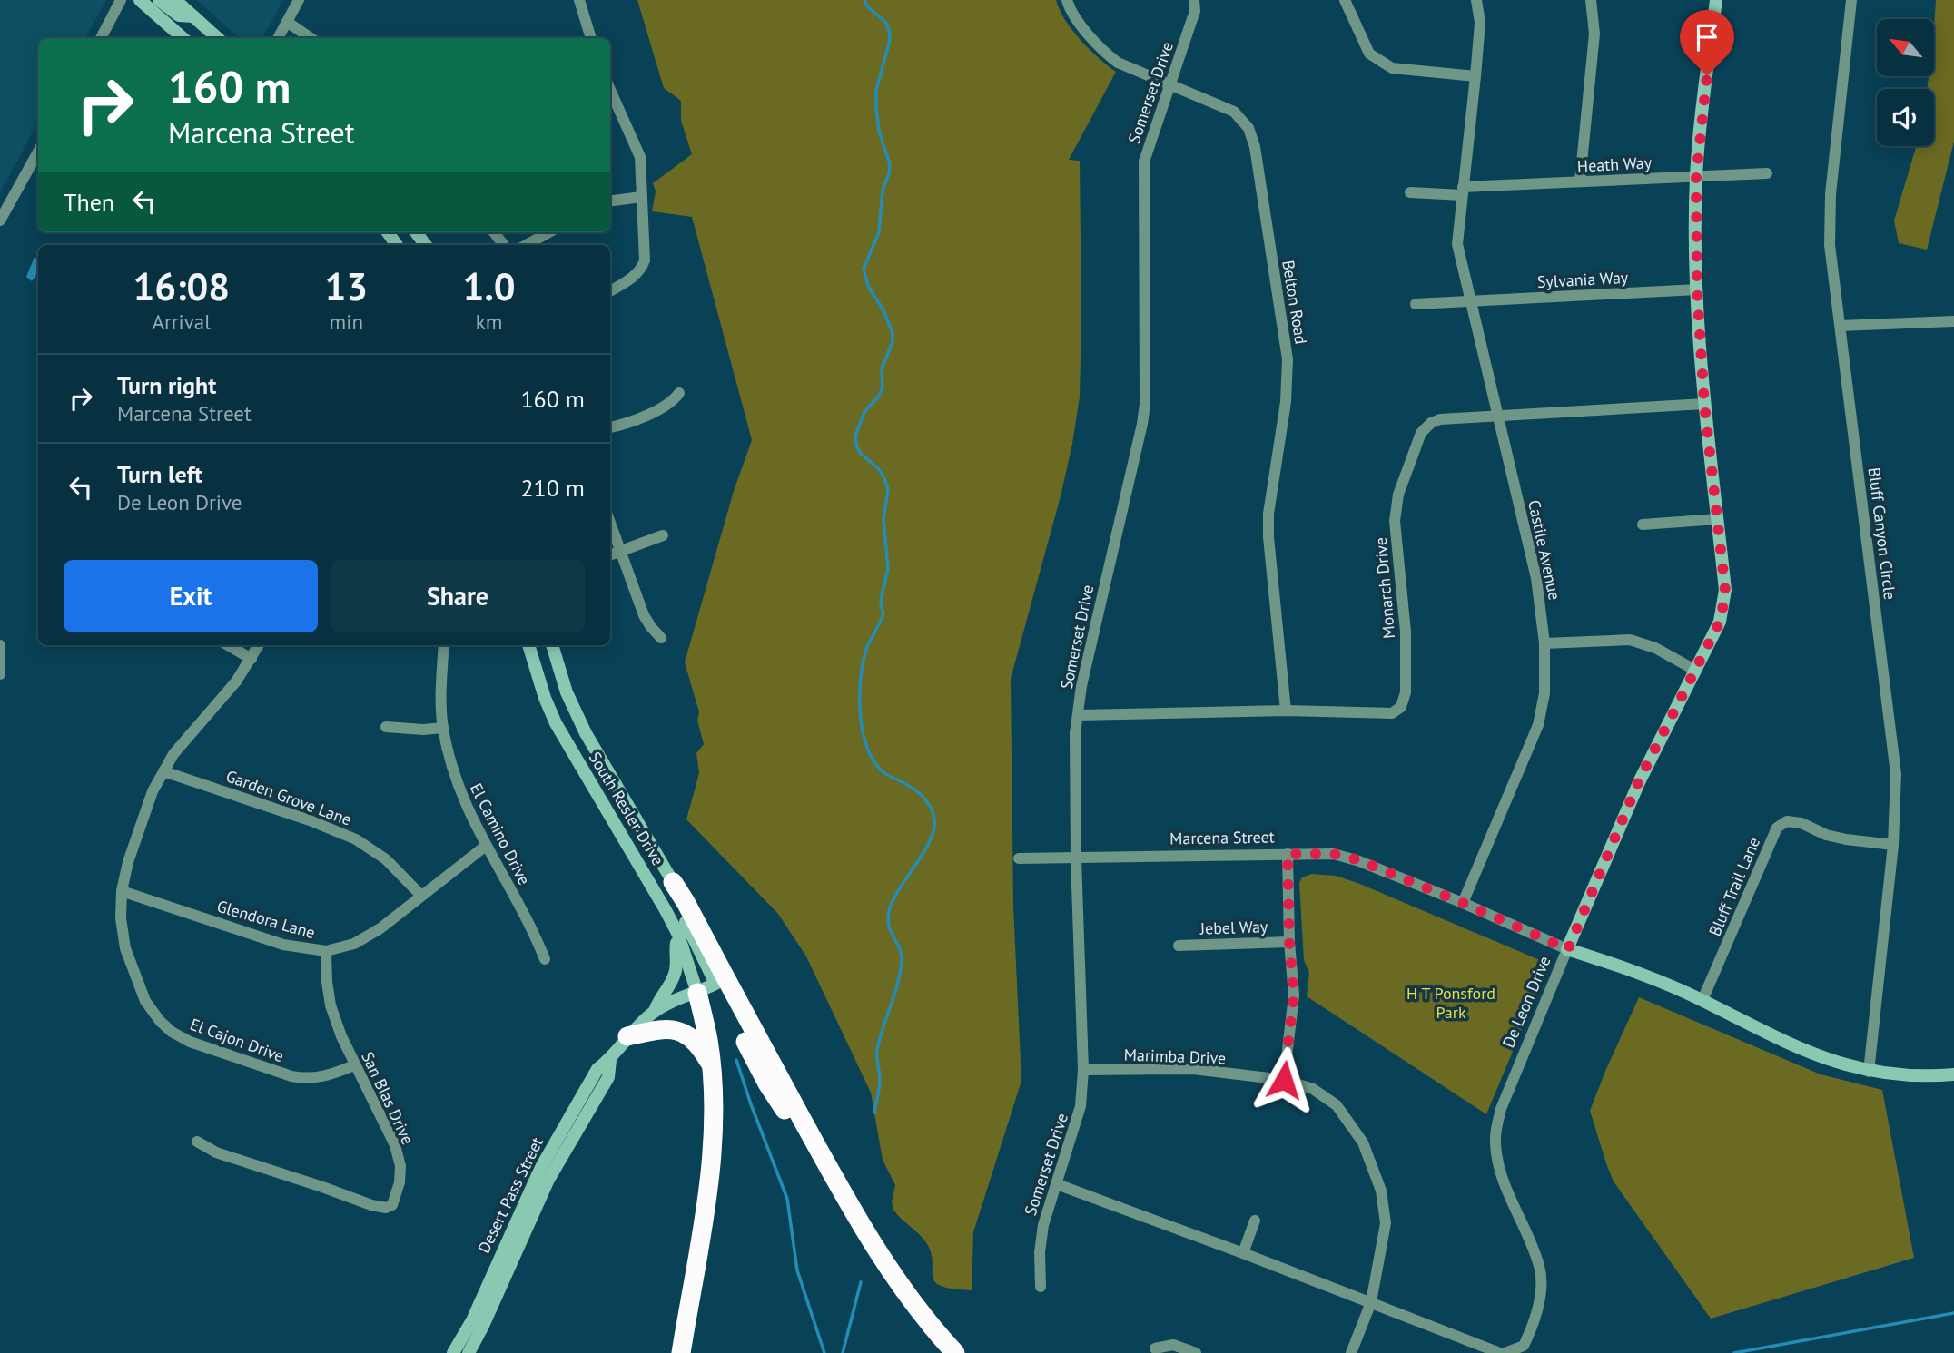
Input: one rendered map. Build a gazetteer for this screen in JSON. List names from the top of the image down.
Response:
{
  "streets": {
    "street": [
      "Somerset Drive",
      "Heath Way",
      "Sylvania Way",
      "Belton Road",
      "Bluff Canyon Circle",
      "Castile Avenue",
      "Monarch Drive",
      "Garden Grove Lane",
      "South Resler Drive",
      "El Camino Drive",
      "Marcena Street",
      "Bluff Trail Lane",
      "Glendora Lane",
      "Jebel Way",
      "De Leon Drive",
      "El Cajon Drive",
      "Marimba Drive",
      "San Blas Drive",
      "Desert Pass Street"
    ]
  },
  "crossings": [
    ["Somerset Drive", "Belton Road"],
    ["Somerset Drive", "Monarch Drive"],
    ["Somerset Drive", "Marcena Street"],
    ["Somerset Drive", "Marimba Drive"],
    ["Heath Way", "Castile Avenue"],
    ["Heath Way", "De Leon Drive"],
    ["Sylvania Way", "Castile Avenue"],
    ["Sylvania Way", "De Leon Drive"],
    ["Belton Road", "Monarch Drive"],
    ["Bluff Canyon Circle", "Marcena Street"],
    ["Bluff Canyon Circle", "Bluff Trail Lane"],
    ["Castile Avenue", "Monarch Drive"],
    ["Castile Avenue", "Marcena Street"],
    ["Monarch Drive", "De Leon Drive"],
    ["Garden Grove Lane", "Glendora Lane"],
    ["Garden Grove Lane", "El Cajon Drive"],
    ["South Resler Drive", "Desert Pass Street"],
    ["El Camino Drive", "Glendora Lane"],
    ["Marcena Street", "Bluff Trail Lane"],
    ["Marcena Street", "De Leon Drive"],
    ["Glendora Lane", "El Cajon Drive"],
    ["Glendora Lane", "San Blas Drive"],
    ["El Cajon Drive", "San Blas Drive"]
  ],
  "parks": ["H T Ponsford Park"],
  "north": "top left",
  "page": {
    "turn": ["160 m", "Marcena Street"],
    "then": "Then",
    "eta": [
      "16:08",
      "Arrival",
      "13",
      "min",
      "1.0",
      "km"
    ],
    "list": [
      {
        "name": "Turn right",
        "note": "Marcena Street",
        "value": "160 m"
      },
      {
        "name": "Turn left",
        "note": "De Leon Drive",
        "value": "210 m"
      }
    ],
    "buttons": ["Exit", "Share"]
  }
}
